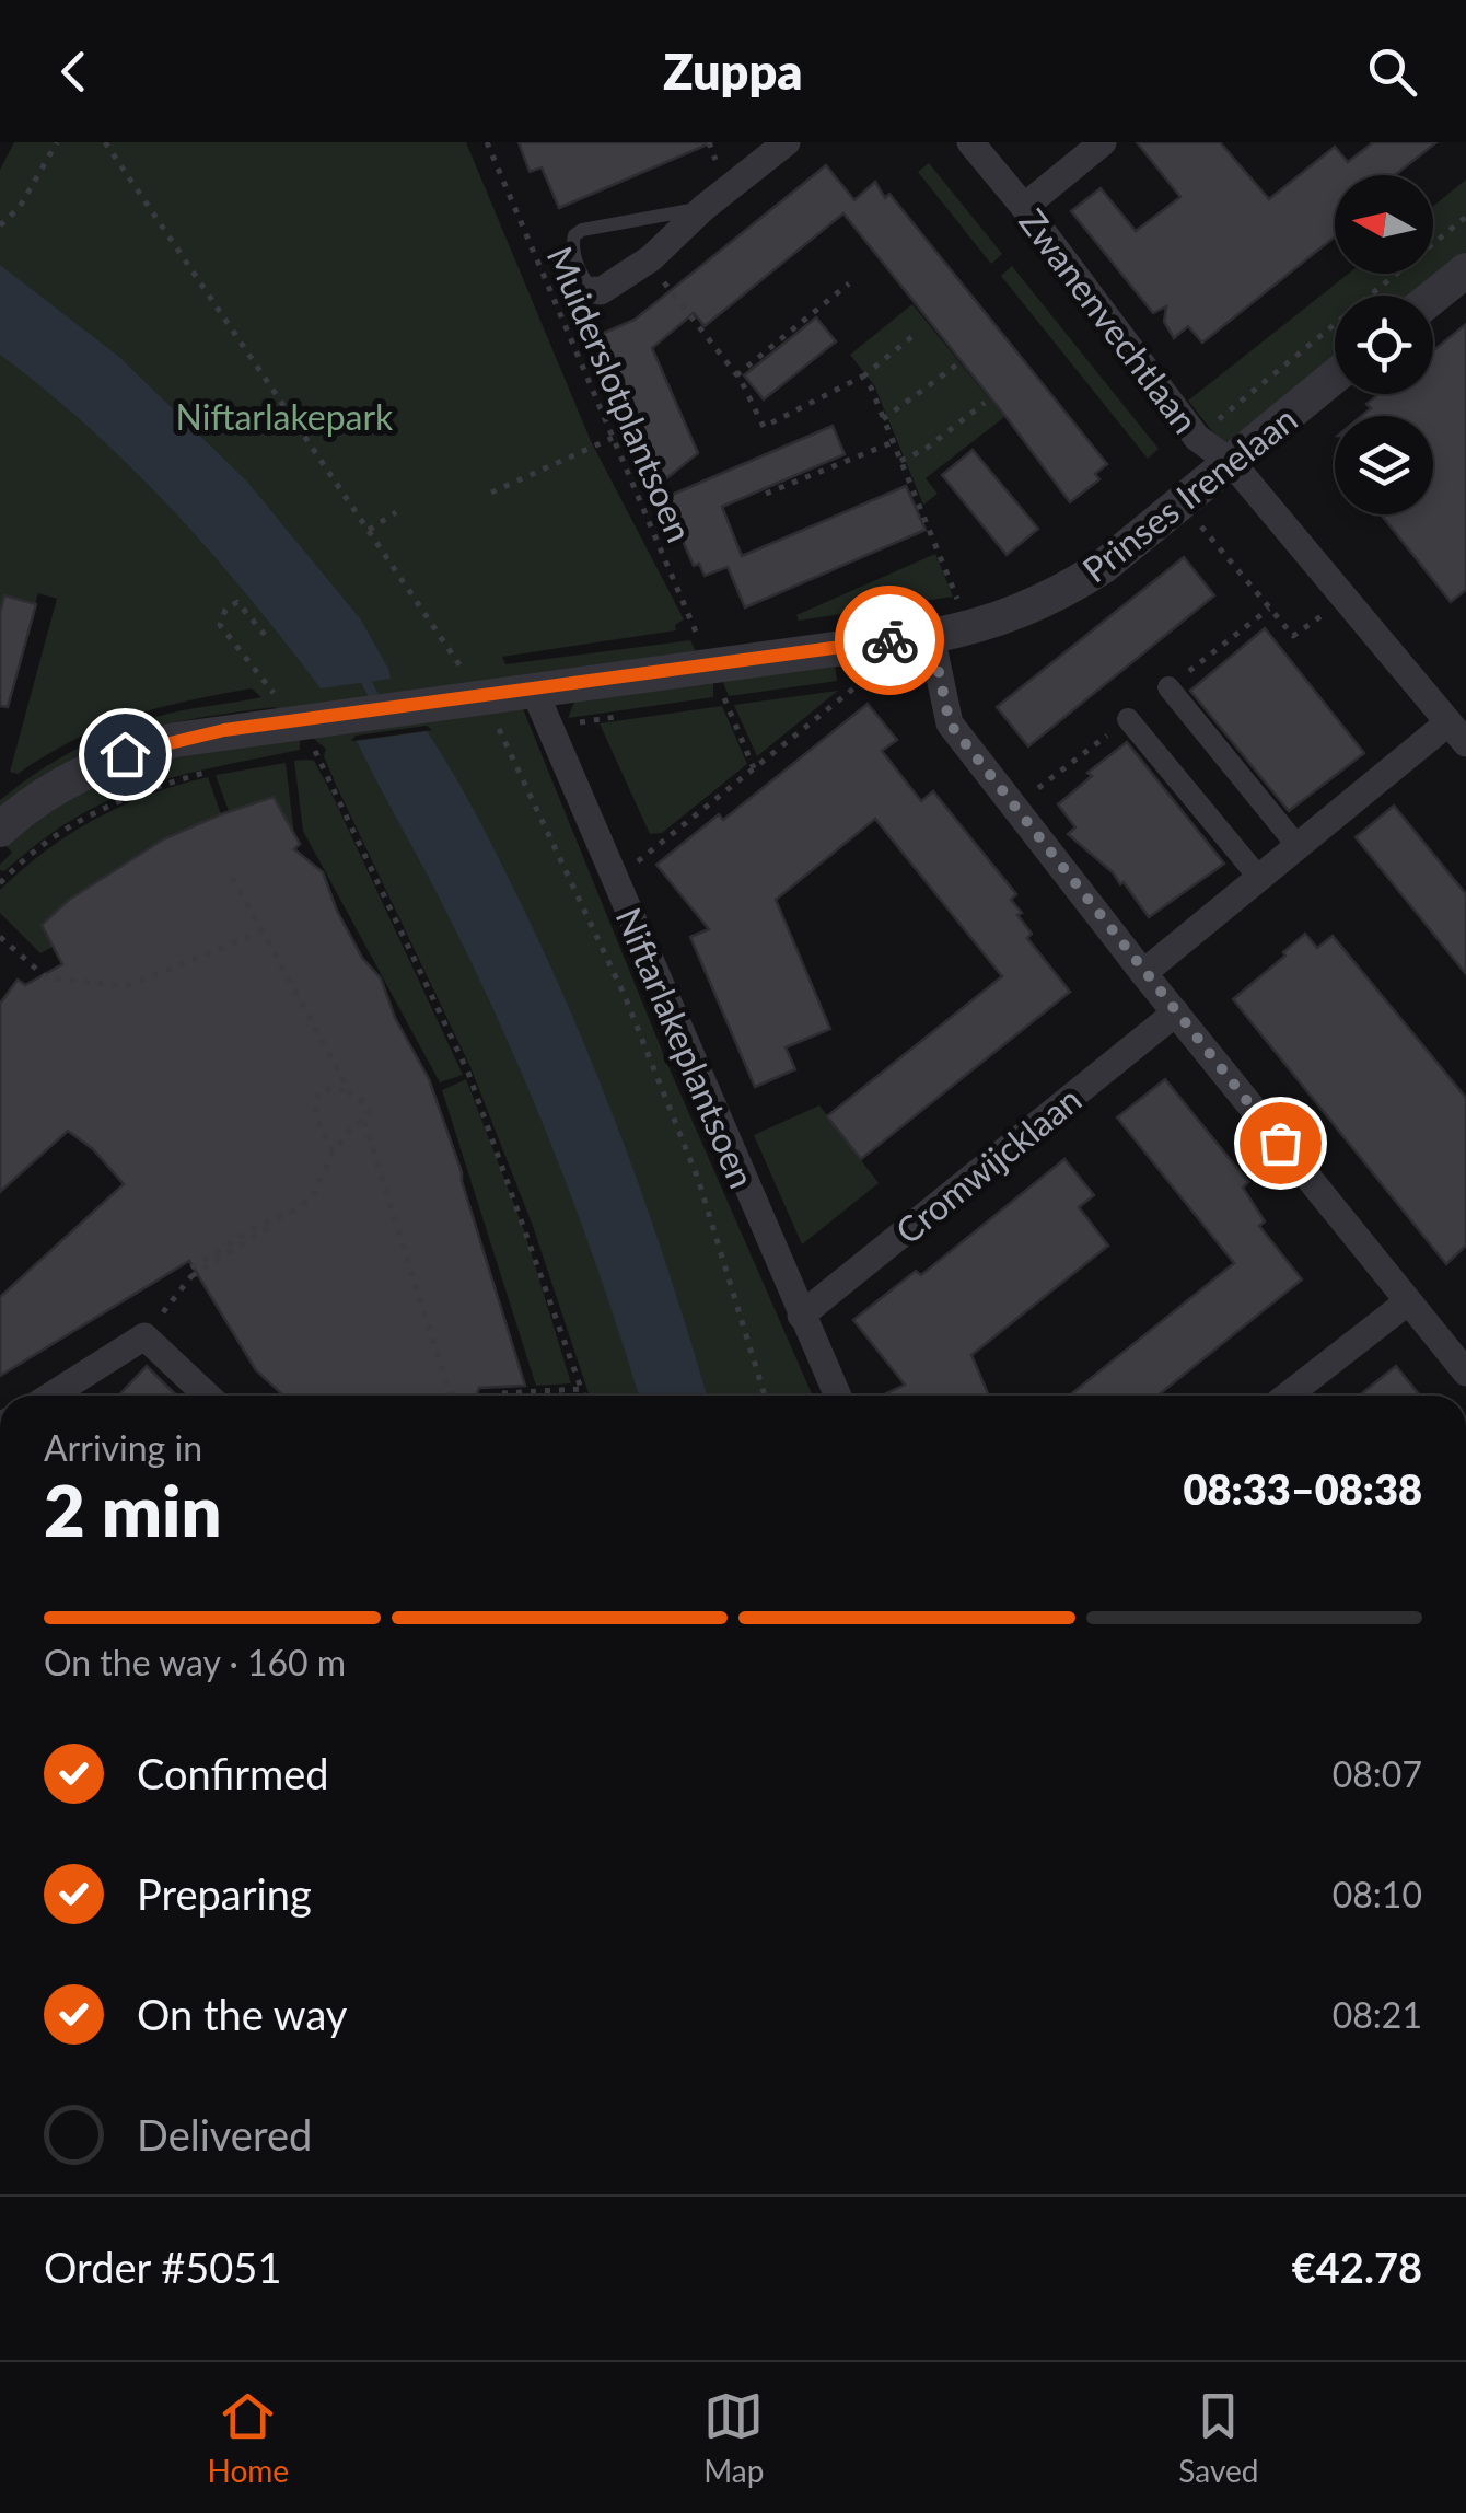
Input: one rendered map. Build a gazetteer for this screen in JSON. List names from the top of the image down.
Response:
{
  "streets": {
    "street": [
      "Zwanenvechtlaan",
      "Prinses Irenelaan",
      "Niftarlakeplantsoen",
      "Cromwijcklaan"
    ],
    "path": ["Muiderslotplantsoen"]
  },
  "crossings": [
    ["Zwanenvechtlaan", "Prinses Irenelaan"],
    ["Muiderslotplantsoen", "Prinses Irenelaan"],
    ["Prinses Irenelaan", "Niftarlakeplantsoen"],
    ["Niftarlakeplantsoen", "Cromwijcklaan"]
  ],
  "parks": ["Niftarlakepark"],
  "north": "left",
  "page": {
    "header": "Zuppa",
    "heading": ["2 min", "Arriving in", "08:33–08:38"],
    "panel": ["Order #5051", "€42.78"],
    "bar": "On the way · 160 m",
    "list": [
      ["Confirmed", "08:07"],
      ["Preparing", "08:10"],
      ["On the way", "08:21"],
      "Delivered"
    ],
    "tabs": ["Home", "Map", "Saved"]
  }
}
